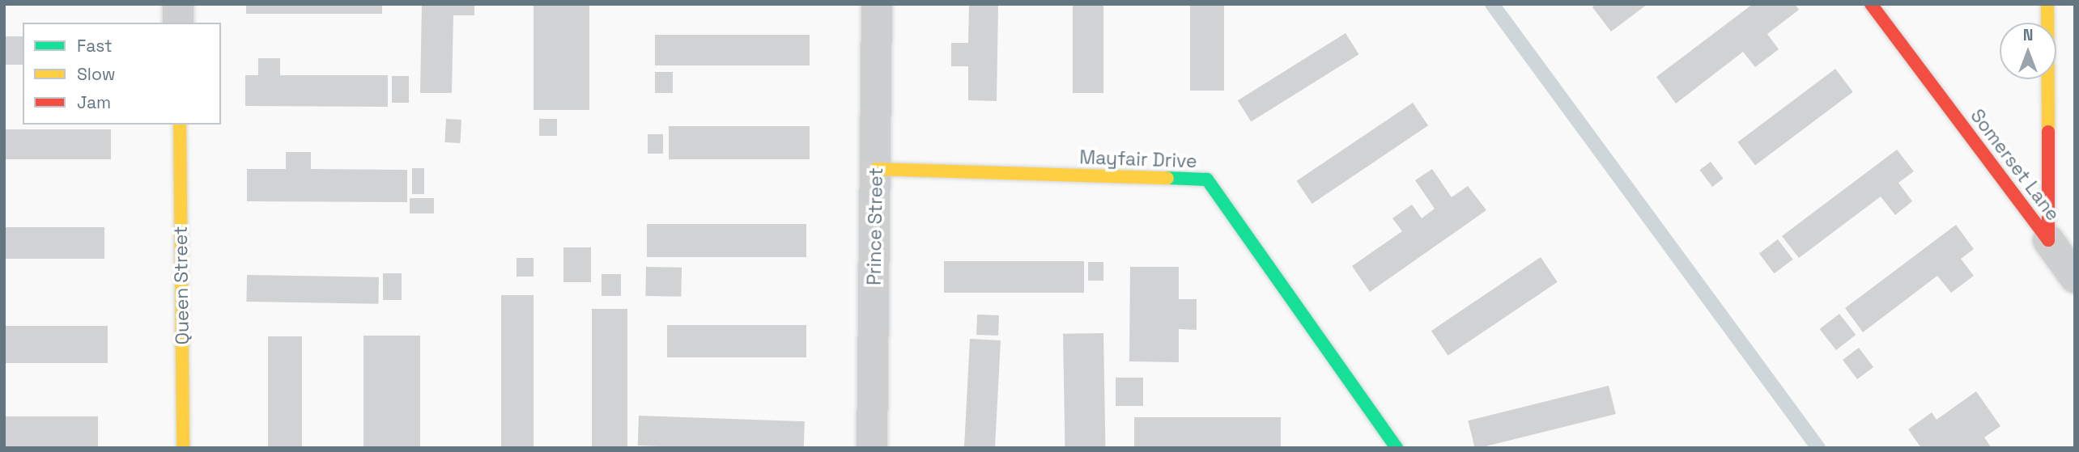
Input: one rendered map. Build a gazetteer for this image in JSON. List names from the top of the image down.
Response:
{
  "streets": {
    "street": [
      "Mayfair Drive",
      "Somerset Lane",
      "Prince Street",
      "Queen Street"
    ]
  },
  "crossings": [
    ["Mayfair Drive", "Prince Street"]
  ],
  "legend": ["Fast", "Slow", "Jam"],
  "north": "top"
}
